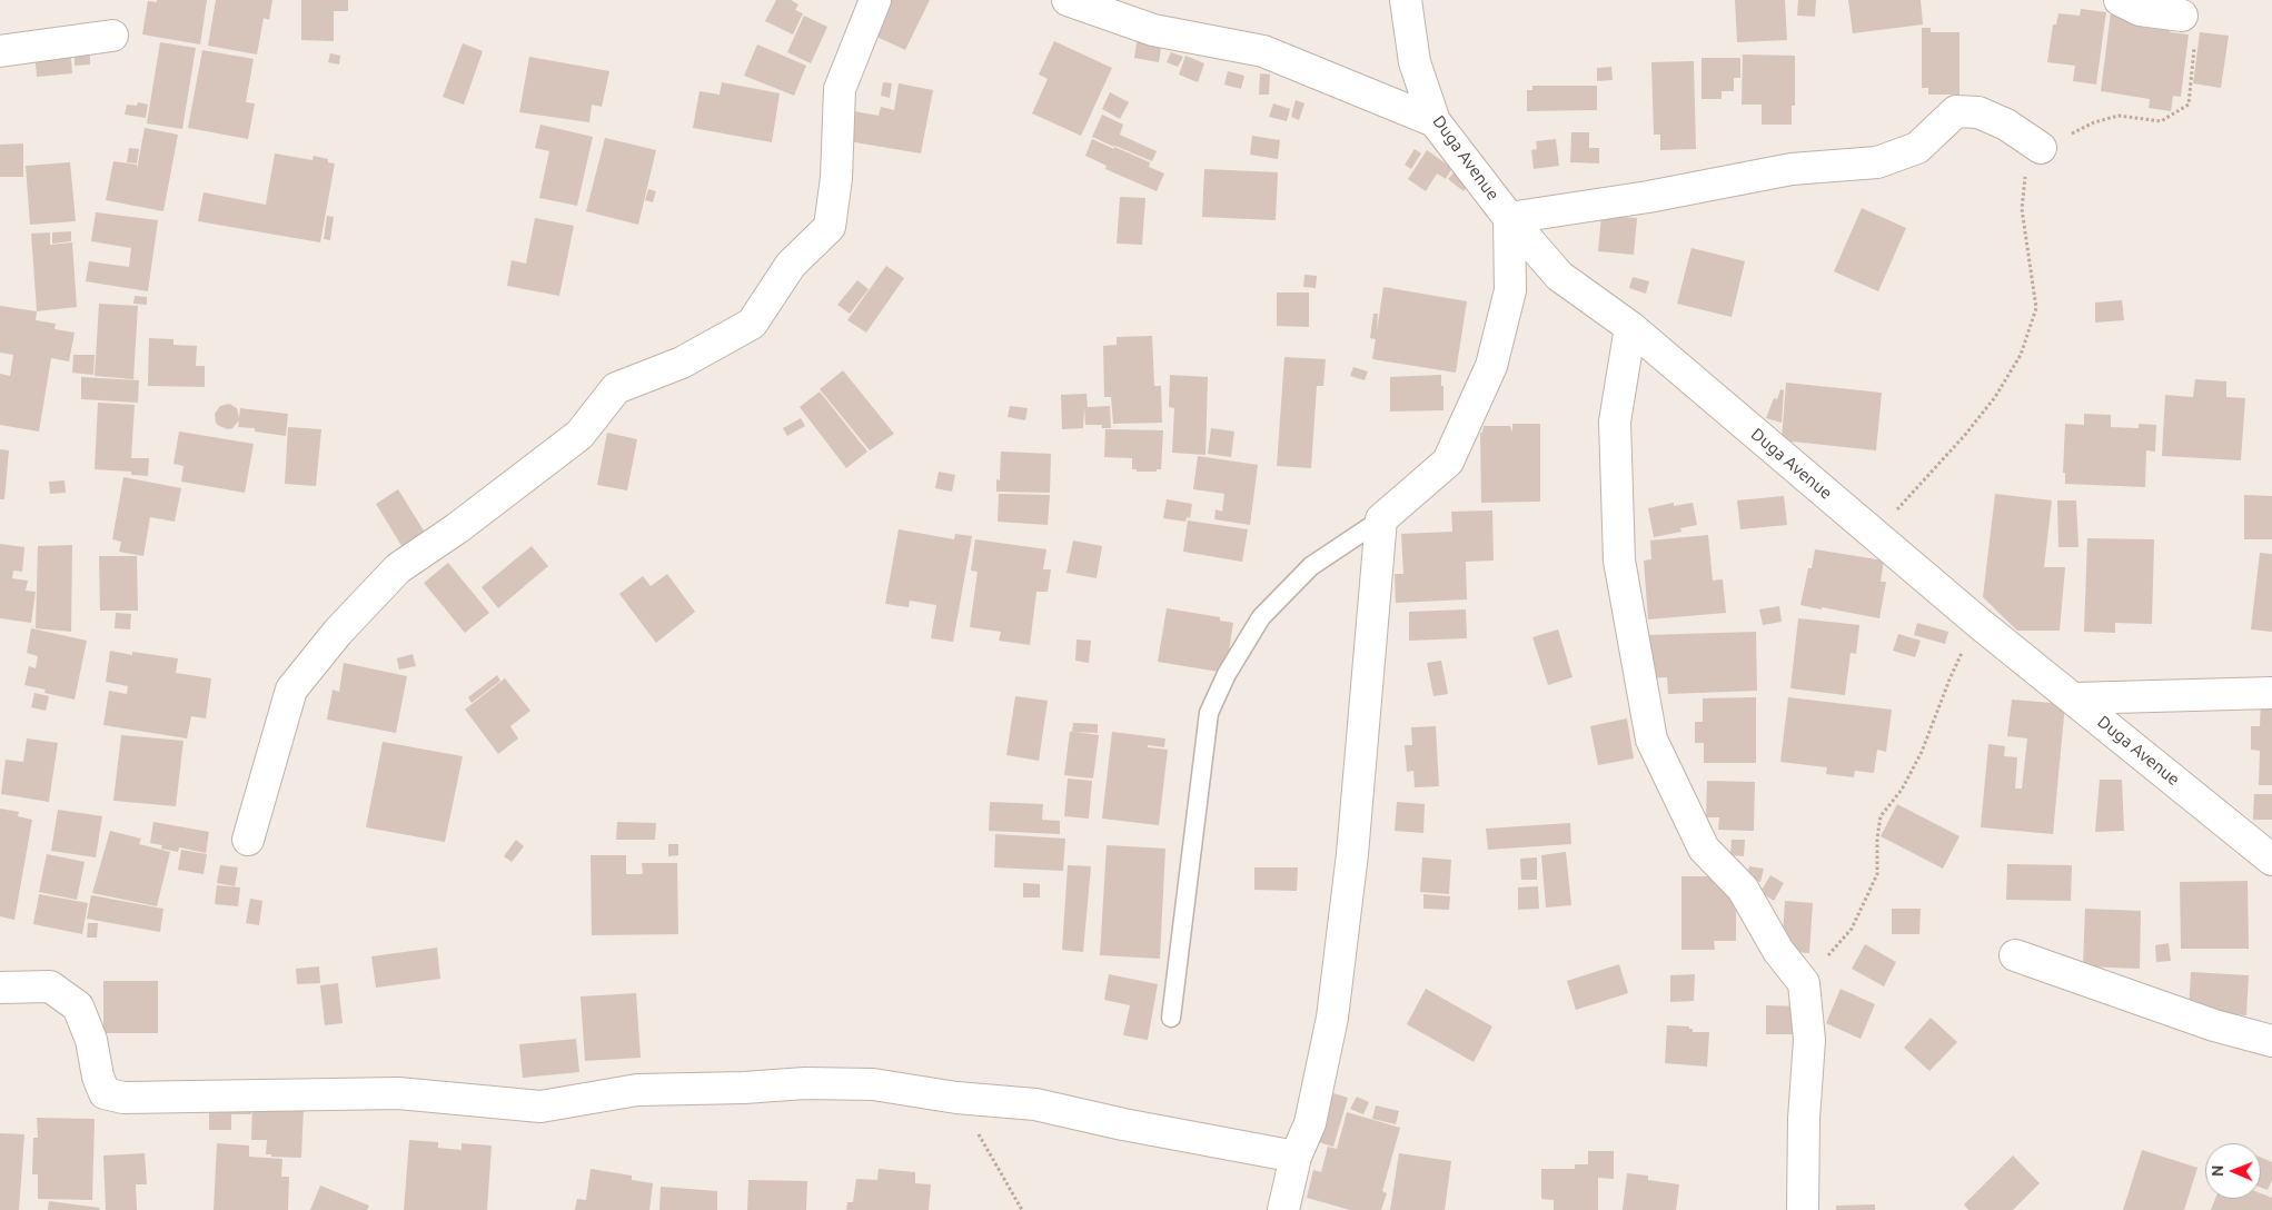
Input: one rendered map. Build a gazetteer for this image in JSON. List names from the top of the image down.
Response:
{
  "streets": {
    "street": ["Duga Avenue"]
  },
  "north": "left"
}
